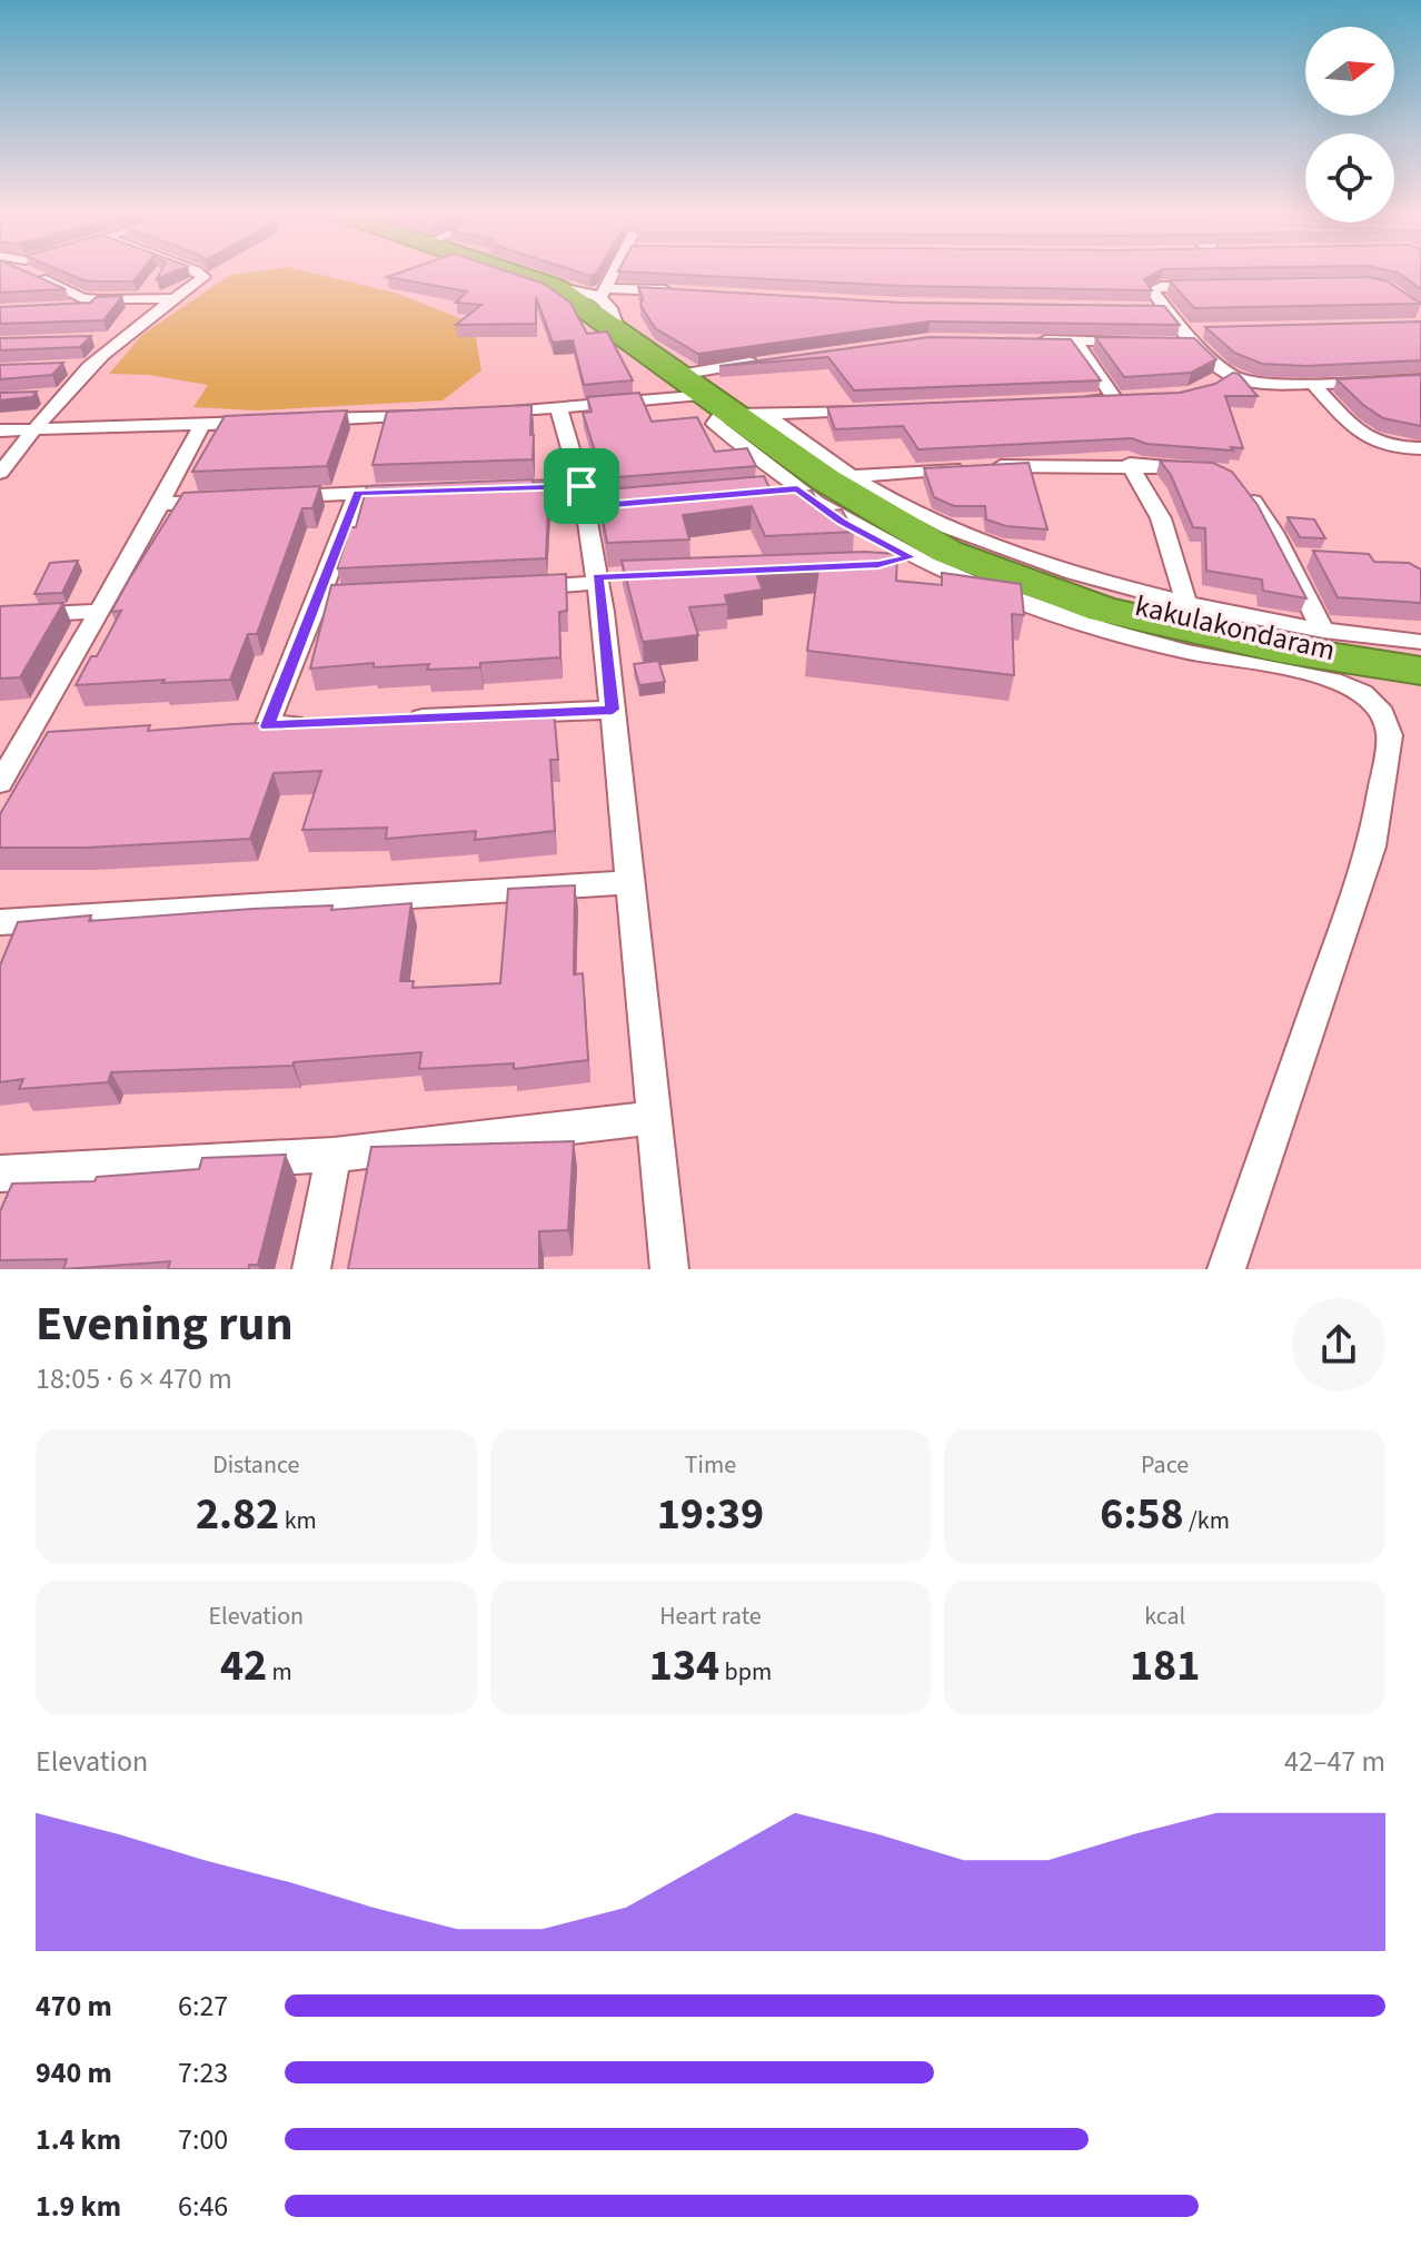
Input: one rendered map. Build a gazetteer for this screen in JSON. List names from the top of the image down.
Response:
{
  "streets": {
    "street": ["kakulakondaram"]
  },
  "north": "right",
  "page": {
    "heading": ["Evening run", "18:05 · 6 × 470 m"],
    "stats": [
      ["Distance", "2.82 km"],
      ["Time", "19:39"],
      ["Pace", "6:58 /km"],
      ["Elevation", "42 m"],
      ["Heart rate", "134 bpm"],
      ["kcal", "181"]
    ],
    "chart": ["Elevation", "42–47 m"],
    "list": [
      {
        "name": "470 m",
        "note": "6:27"
      },
      {
        "name": "940 m",
        "note": "7:23"
      },
      {
        "name": "1.4 km",
        "note": "7:00"
      },
      {
        "name": "1.9 km",
        "note": "6:46"
      }
    ]
  }
}
